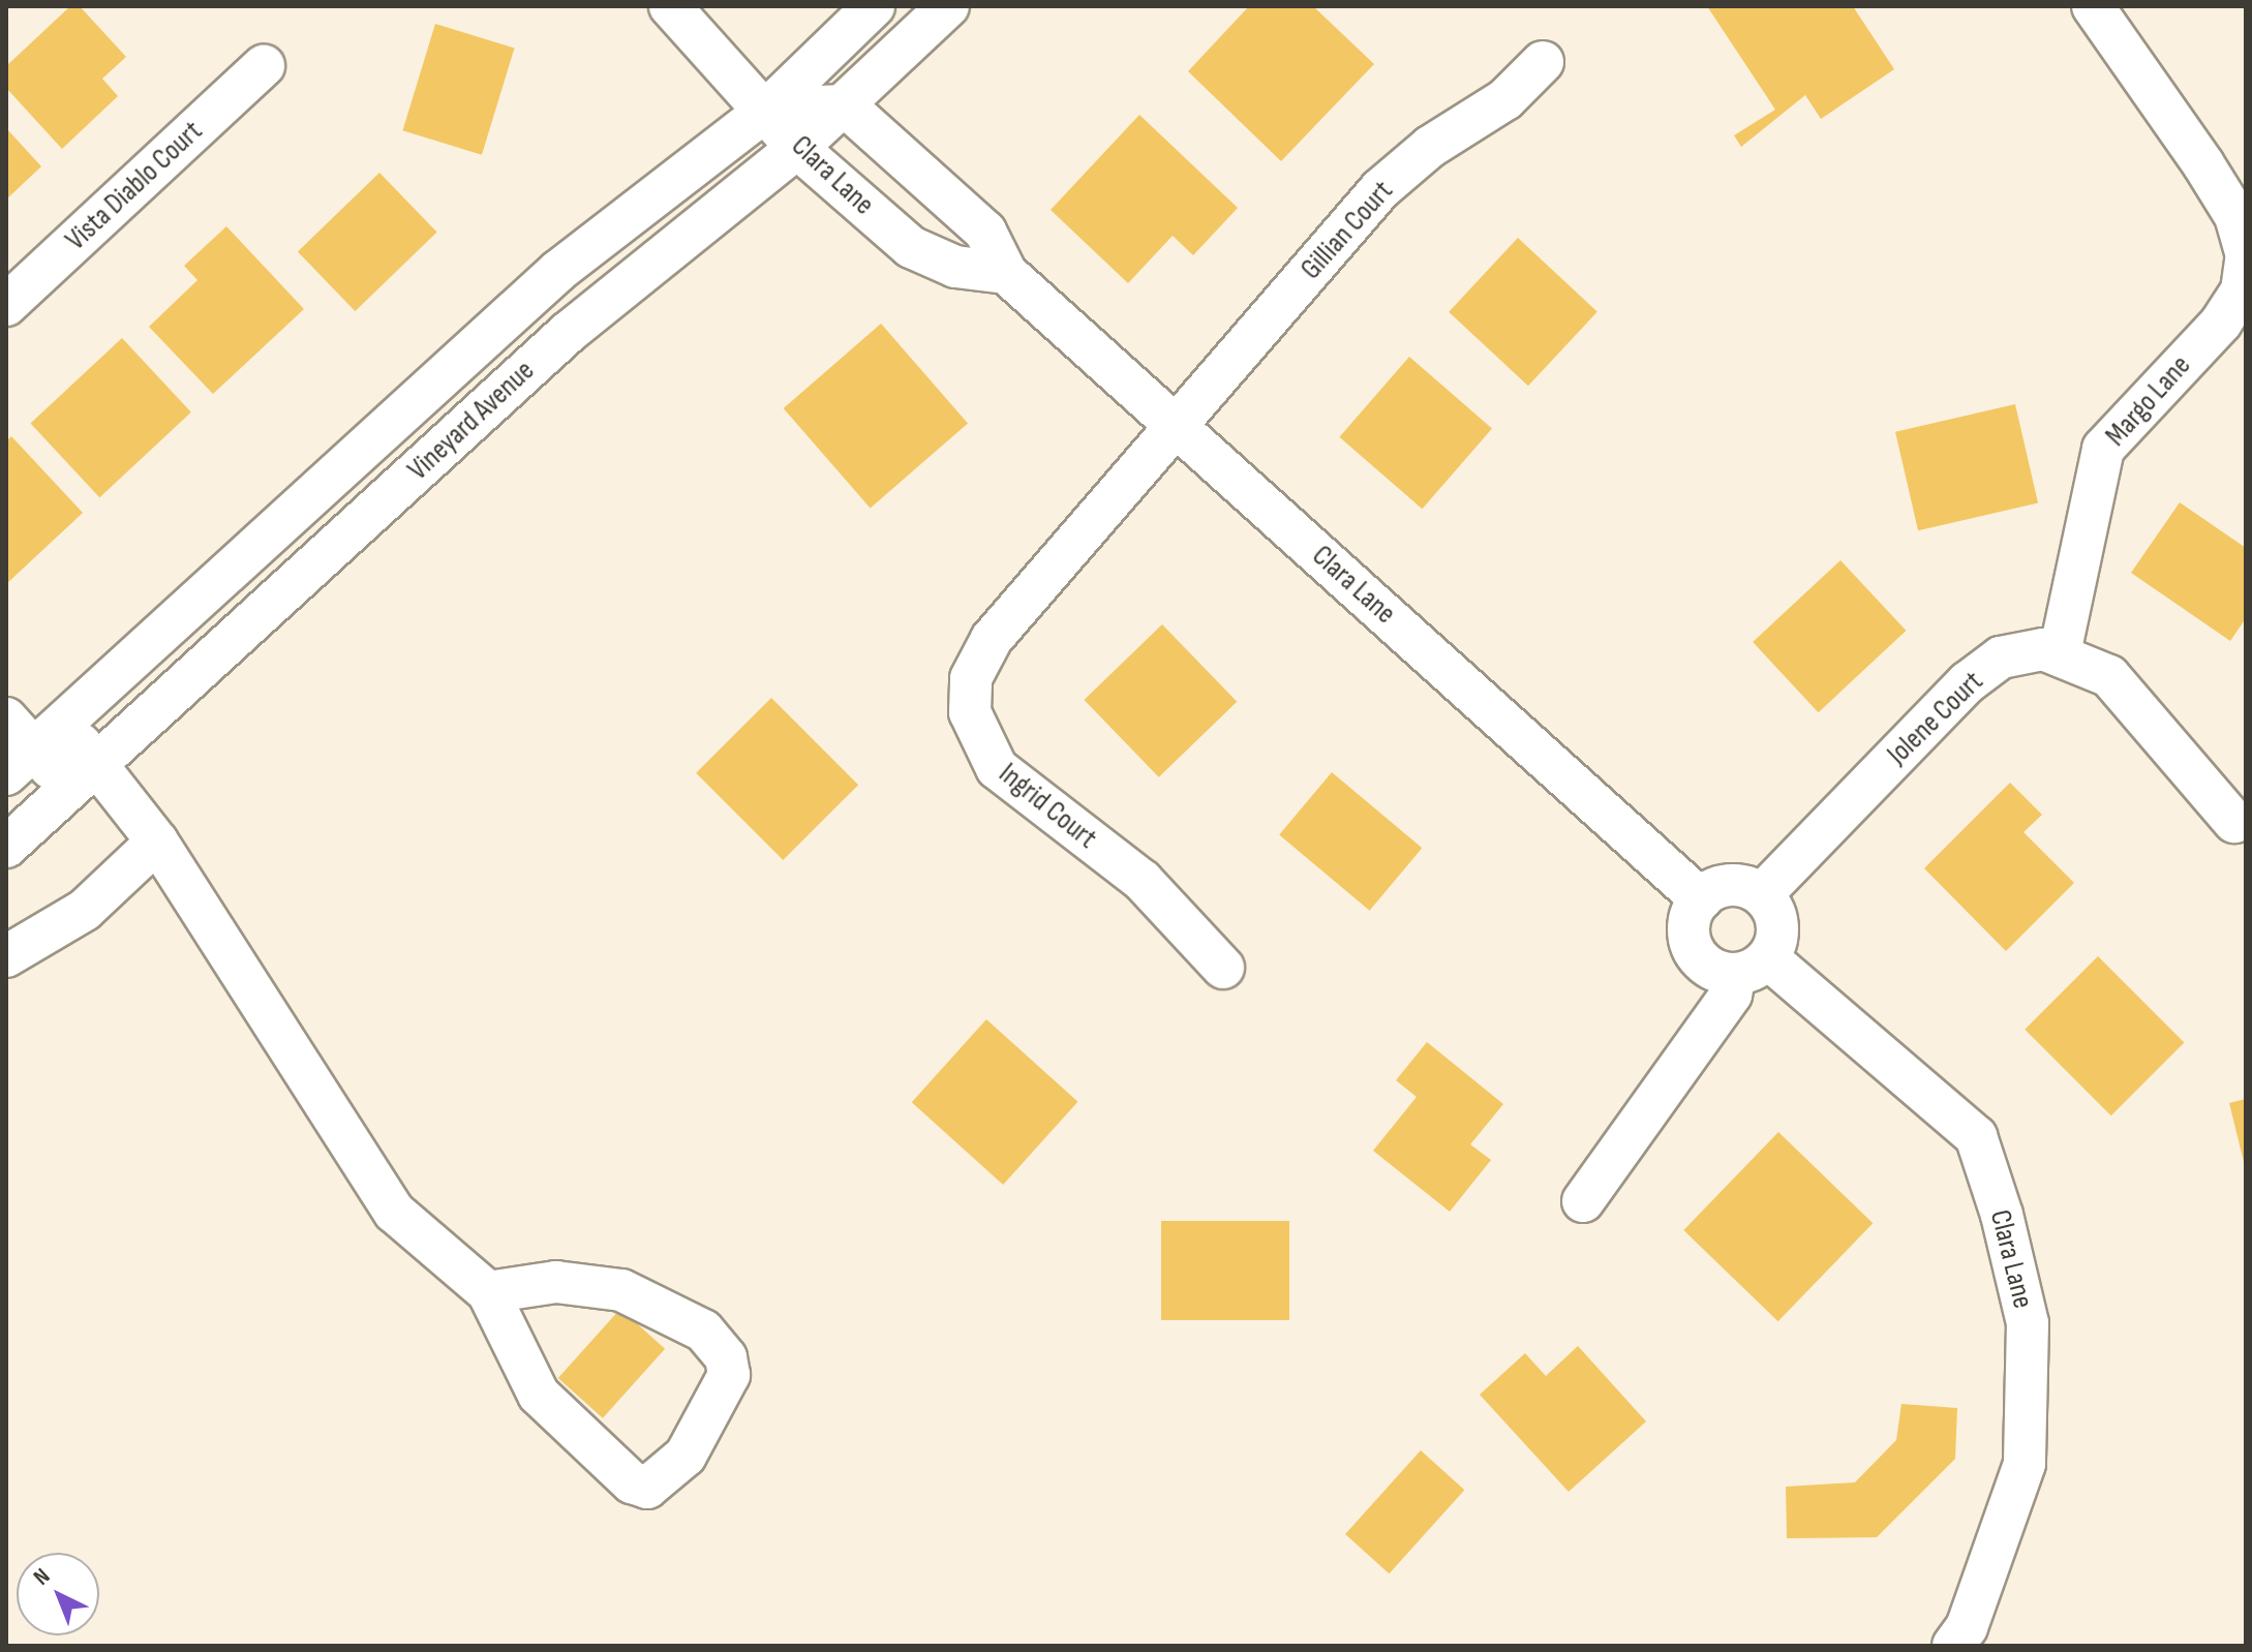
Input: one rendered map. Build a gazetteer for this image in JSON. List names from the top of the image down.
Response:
{
  "streets": {
    "street": [
      "Clara Lane",
      "Vista Diablo Court",
      "Gillian Court",
      "Margo Lane",
      "Vineyard Avenue",
      "Jolene Court",
      "Ingrid Court"
    ]
  },
  "crossings": [
    ["Clara Lane", "Gillian Court"],
    ["Clara Lane", "Vineyard Avenue"],
    ["Clara Lane", "Jolene Court"],
    ["Clara Lane", "Ingrid Court"],
    ["Gillian Court", "Ingrid Court"],
    ["Margo Lane", "Jolene Court"]
  ],
  "north": "top left"
}
